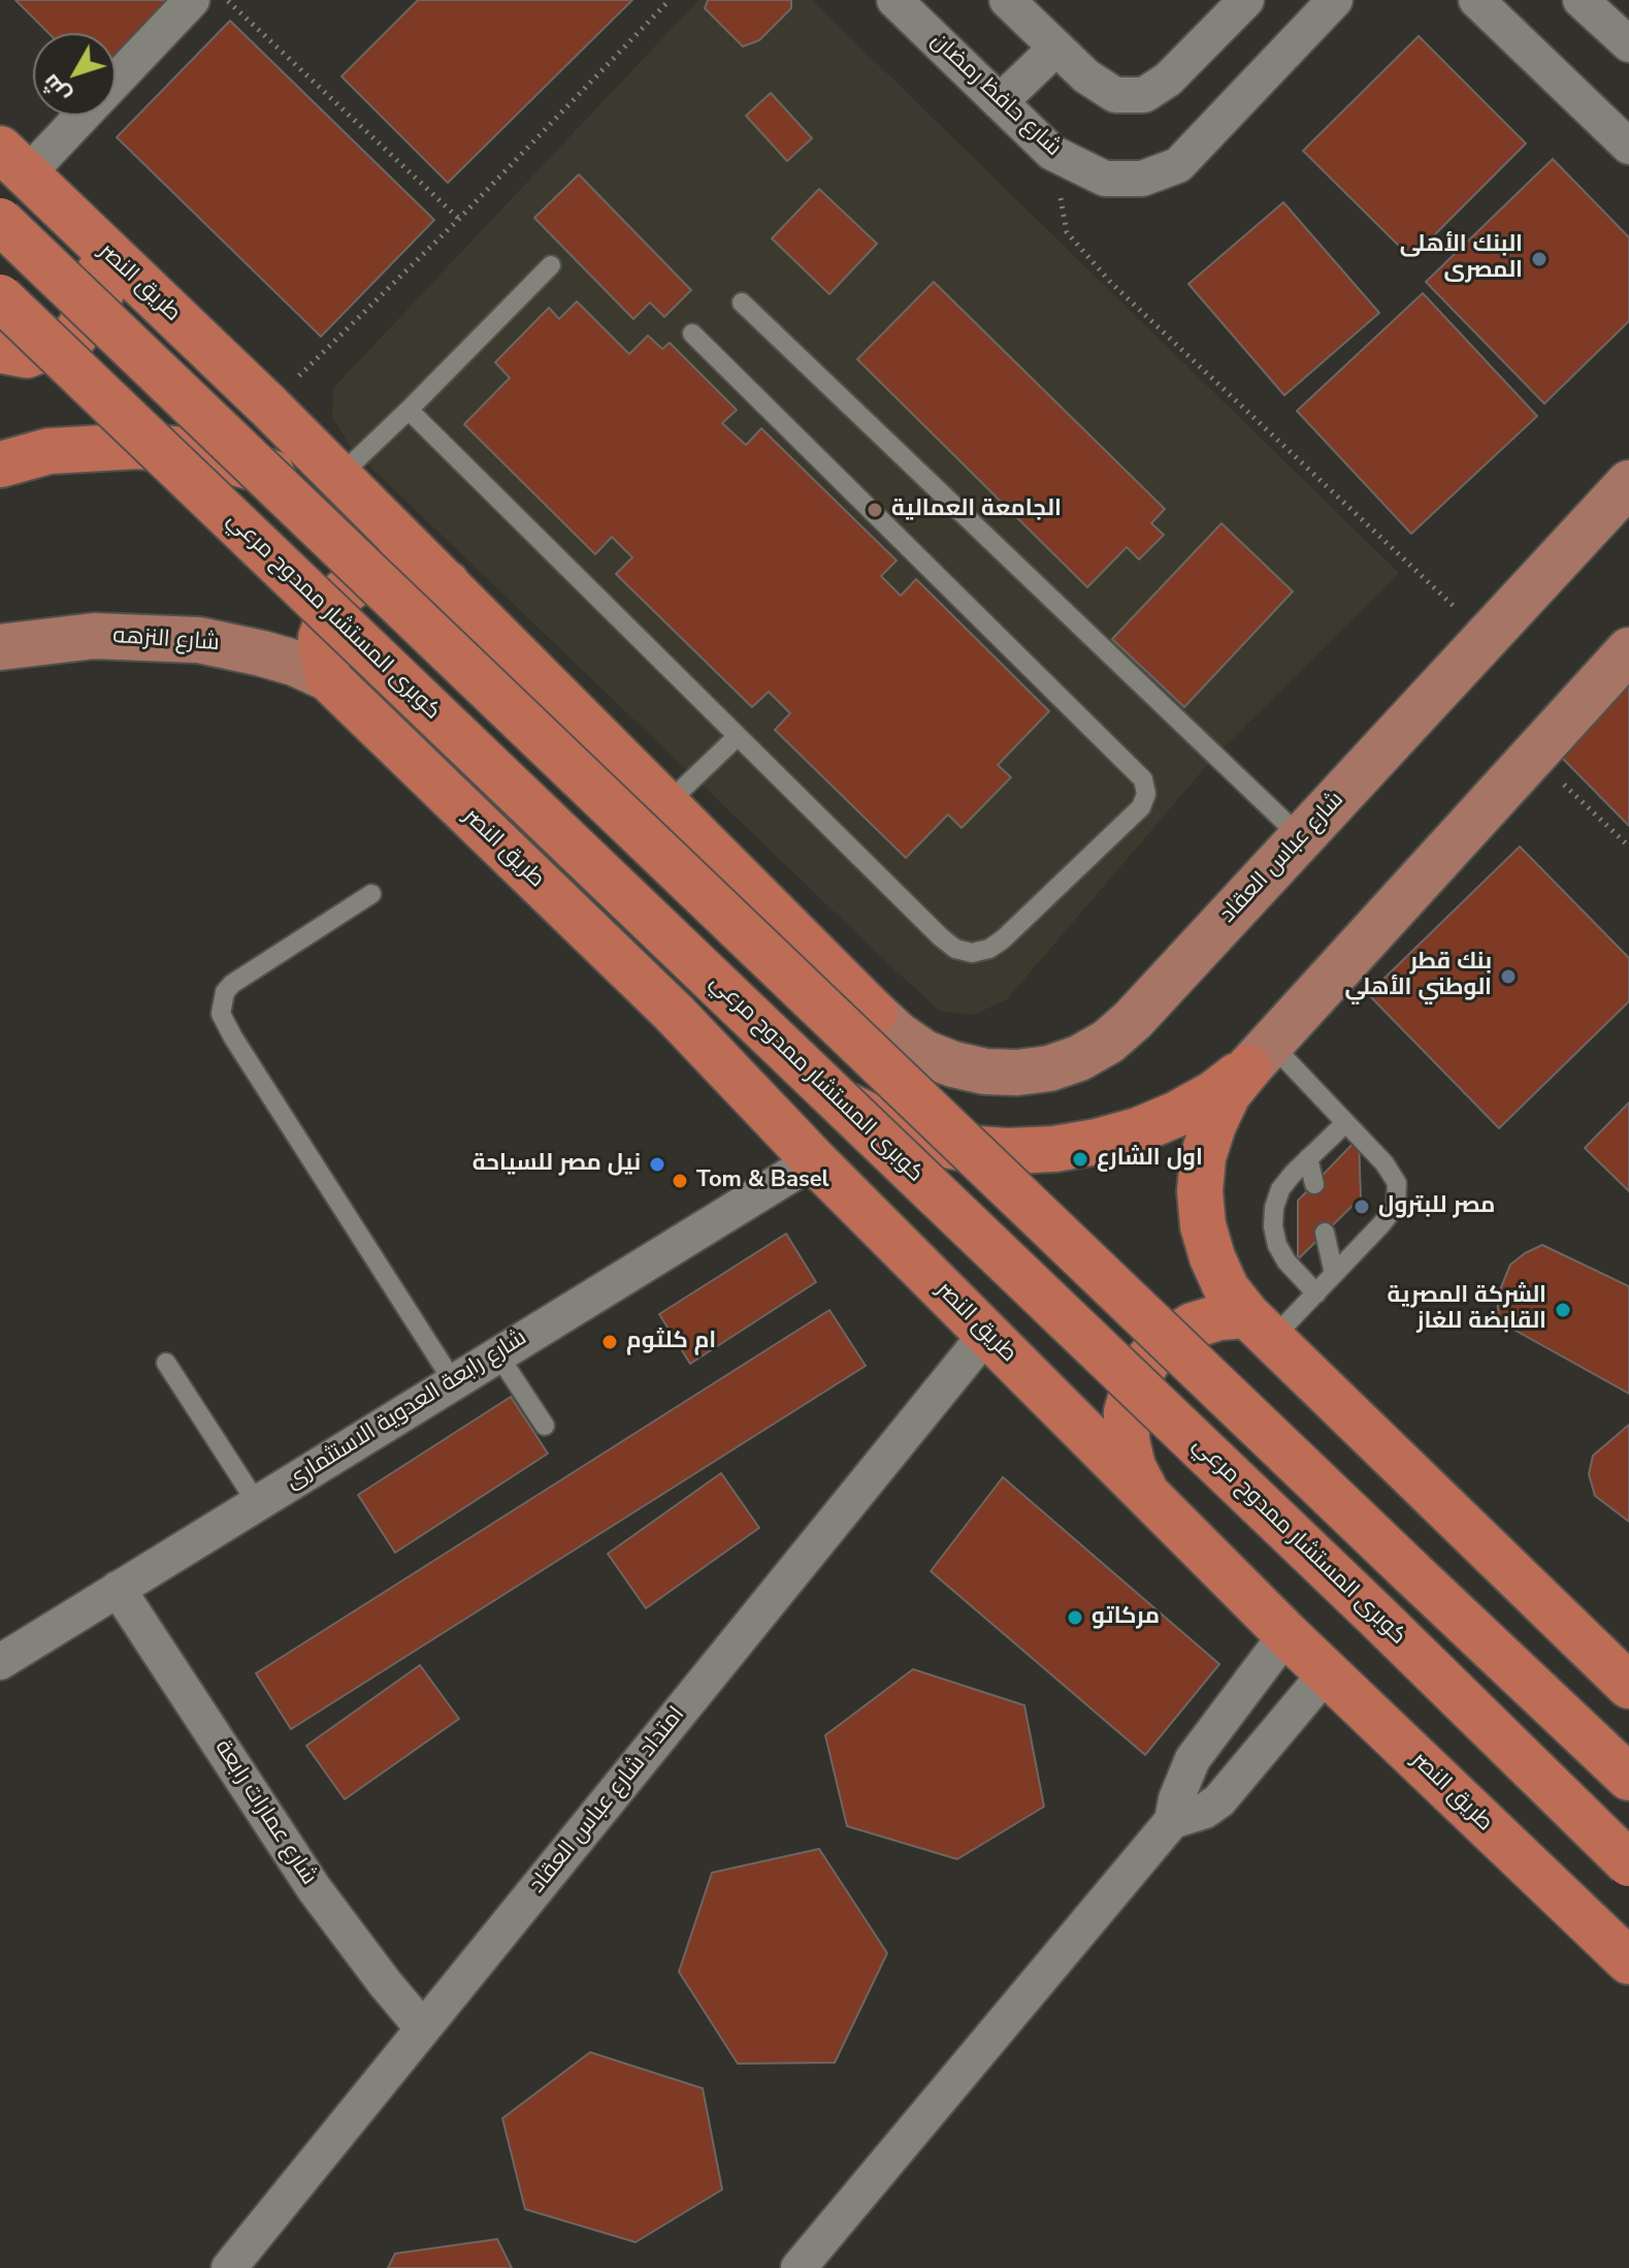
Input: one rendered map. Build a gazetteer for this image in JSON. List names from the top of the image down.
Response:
{
  "streets": {
    "highway": ["طريق النصر", "كوبرى المستشار ممدوح مرعي"],
    "main road": ["شارع النزهه", "شارع عباس العقاد"],
    "street": [
      "شارع حافظ رمضان",
      "شارع رابعة العدوية الاستثمارى",
      "امتداد شارع عباس العقاد",
      "شارع عمارات رابعة"
    ]
  },
  "crossings": [
    ["طريق النصر", "شارع النزهه"],
    ["طريق النصر", "شارع عباس العقاد"],
    ["طريق النصر", "شارع رابعة العدوية الاستثمارى"],
    ["طريق النصر", "امتداد شارع عباس العقاد"],
    ["شارع رابعة العدوية الاستثمارى", "شارع عمارات رابعة"],
    ["امتداد شارع عباس العقاد", "شارع عمارات رابعة"]
  ],
  "places": [
    "البنك الأهلى المصرى",
    "الجامعة العمالية",
    "بنك قطر الوطني الأهلي",
    "اول الشارع",
    "نيل مصر للسياحة",
    "Tom & Basel",
    "مصر للبترول",
    "الشركة المصرية القابضة للغاز",
    "ام كلثوم",
    "مركاتو"
  ],
  "north": "bottom left"
}
